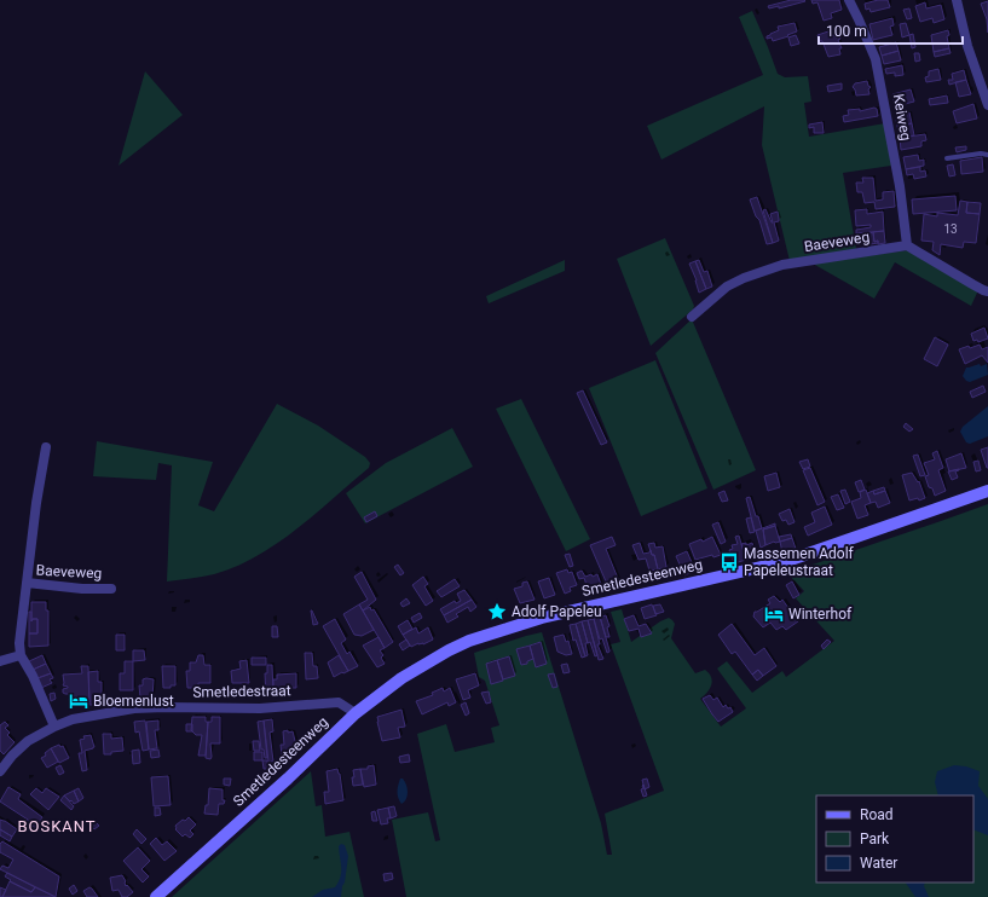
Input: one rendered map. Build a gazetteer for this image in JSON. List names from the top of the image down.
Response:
{
  "streets": {
    "street": [
      "Keiweg",
      "Baeveweg",
      "Smetledesteenweg",
      "Smetledestraat"
    ]
  },
  "crossings": [
    ["Keiweg", "Baeveweg"],
    ["Smetledesteenweg", "Smetledestraat"]
  ],
  "districts": ["BOSKANT"],
  "places": {
    "bus stop": ["Massemen Adolf Papeleustraat"],
    "place": ["Adolf Papeleu"],
    "hotel": ["Winterhof", "Bloemenlust"]
  },
  "house_numbers": ["13"],
  "legend": ["Road", "Park", "Water"],
  "scale_bar": "100 m"
}
